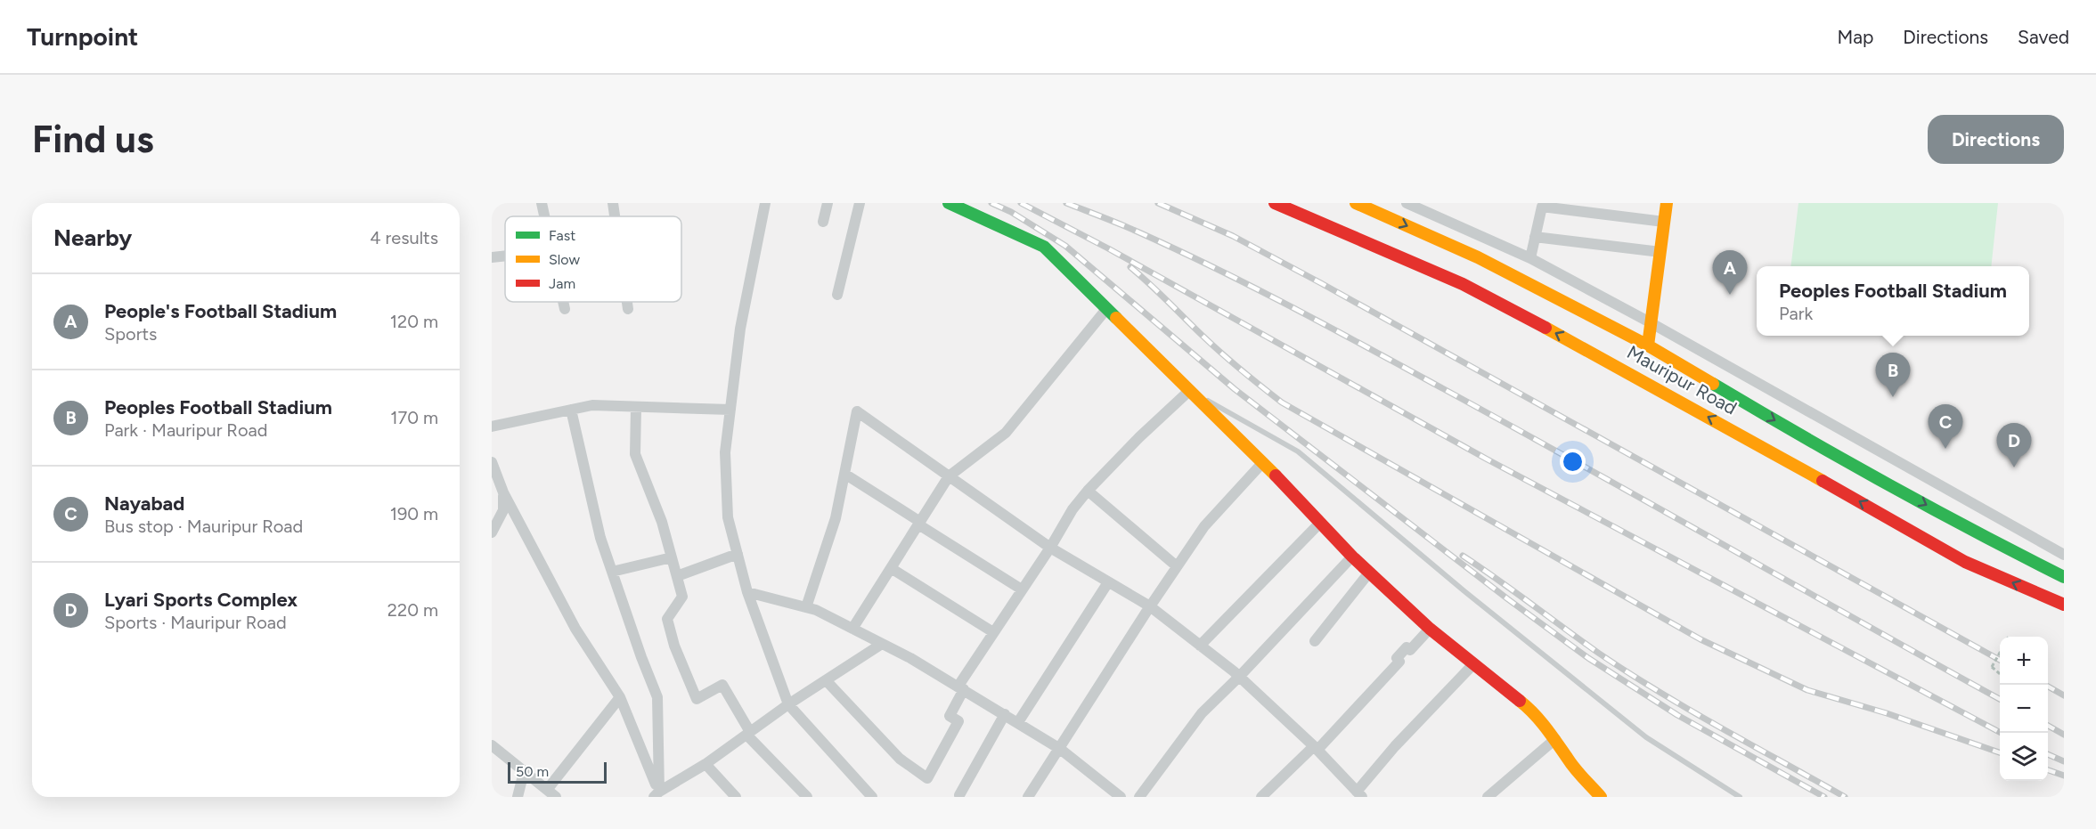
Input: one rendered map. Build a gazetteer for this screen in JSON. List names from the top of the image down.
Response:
{
  "streets": {
    "main road": ["Mauripur Road"]
  },
  "legend": ["Fast", "Slow", "Jam"],
  "scale_bar": "50 m",
  "page": {
    "header": "Turnpoint",
    "nav": ["Map", "Directions", "Saved"],
    "buttons": "Directions",
    "title": "Find us",
    "heading": ["Nearby", "4 results"],
    "pins": [
      "A",
      "B",
      "C",
      "D"
    ],
    "popup": ["Peoples Football Stadium", "Park"],
    "list": [
      {
        "mark": "A",
        "name": "People's Football Stadium",
        "note": "Sports",
        "value": "120 m"
      },
      {
        "mark": "B",
        "name": "Peoples Football Stadium",
        "note": "Park · Mauripur Road",
        "value": "170 m"
      },
      {
        "mark": "C",
        "name": "Nayabad",
        "note": "Bus stop · Mauripur Road",
        "value": "190 m"
      },
      {
        "mark": "D",
        "name": "Lyari Sports Complex",
        "note": "Sports · Mauripur Road",
        "value": "220 m"
      }
    ],
    "map_buttons": ["+", "−"],
    "scale": "50 m"
  }
}
